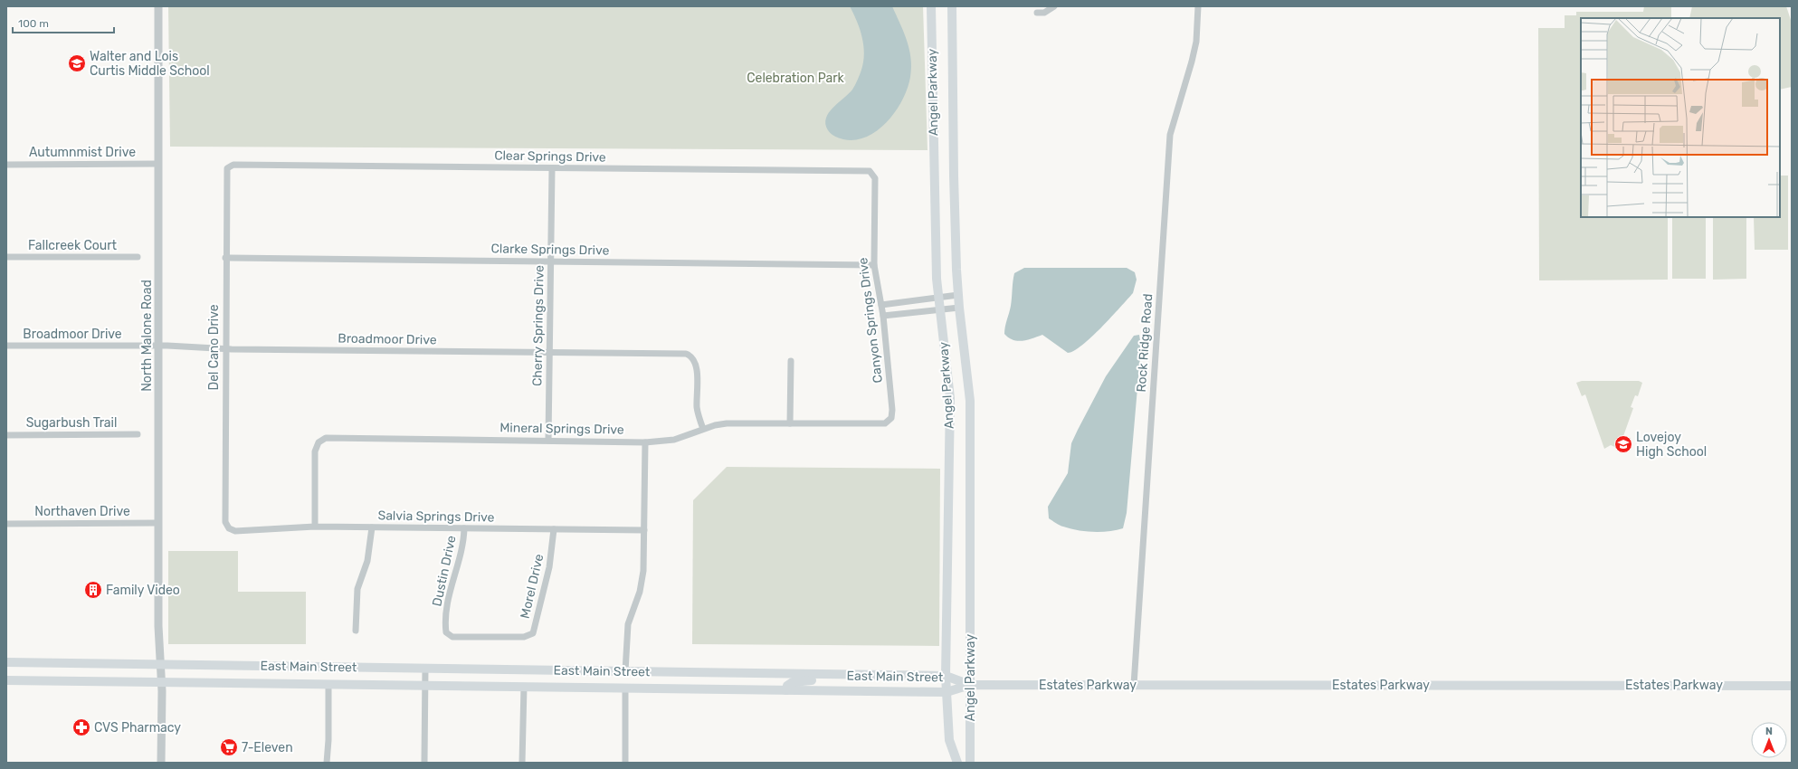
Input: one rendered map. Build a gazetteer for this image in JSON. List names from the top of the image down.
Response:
{
  "streets": {
    "main road": ["Angel Parkway", "East Main Street", "Estates Parkway"],
    "street": [
      "Autumnmist Drive",
      "Clear Springs Drive",
      "Fallcreek Court",
      "Clarke Springs Drive",
      "Canyon Springs Drive",
      "Cherry Springs Drive",
      "Broadmoor Drive",
      "North Malone Road",
      "Rock Ridge Road",
      "Del Cano Drive",
      "Sugarbush Trail",
      "Mineral Springs Drive",
      "Northaven Drive",
      "Salvia Springs Drive",
      "Dustin Drive",
      "Morel Drive"
    ]
  },
  "crossings": [
    ["Angel Parkway", "East Main Street"],
    ["Angel Parkway", "Estates Parkway"],
    ["Autumnmist Drive", "North Malone Road"],
    ["Clear Springs Drive", "Canyon Springs Drive"],
    ["Clear Springs Drive", "Cherry Springs Drive"],
    ["Clear Springs Drive", "Del Cano Drive"],
    ["Clarke Springs Drive", "Canyon Springs Drive"],
    ["Clarke Springs Drive", "Cherry Springs Drive"],
    ["Clarke Springs Drive", "Del Cano Drive"],
    ["Canyon Springs Drive", "Mineral Springs Drive"],
    ["Cherry Springs Drive", "Broadmoor Drive"],
    ["Cherry Springs Drive", "Mineral Springs Drive"],
    ["Broadmoor Drive", "North Malone Road"],
    ["Broadmoor Drive", "Del Cano Drive"],
    ["Broadmoor Drive", "Mineral Springs Drive"],
    ["North Malone Road", "Northaven Drive"],
    ["North Malone Road", "East Main Street"],
    ["Rock Ridge Road", "Estates Parkway"],
    ["Del Cano Drive", "Salvia Springs Drive"],
    ["Mineral Springs Drive", "Salvia Springs Drive"],
    ["Salvia Springs Drive", "Dustin Drive"],
    ["Salvia Springs Drive", "Morel Drive"],
    ["Dustin Drive", "Morel Drive"],
    ["East Main Street", "Estates Parkway"]
  ],
  "parks": ["Celebration Park"],
  "places": {
    "school or university": ["Walter and Lois Curtis Middle School", "Lovejoy High School"],
    "building": ["Family Video"],
    "pharmacy": ["CVS Pharmacy"],
    "supermarket": ["7-Eleven"]
  },
  "scale_bar": "100 m",
  "north": "top"
}
